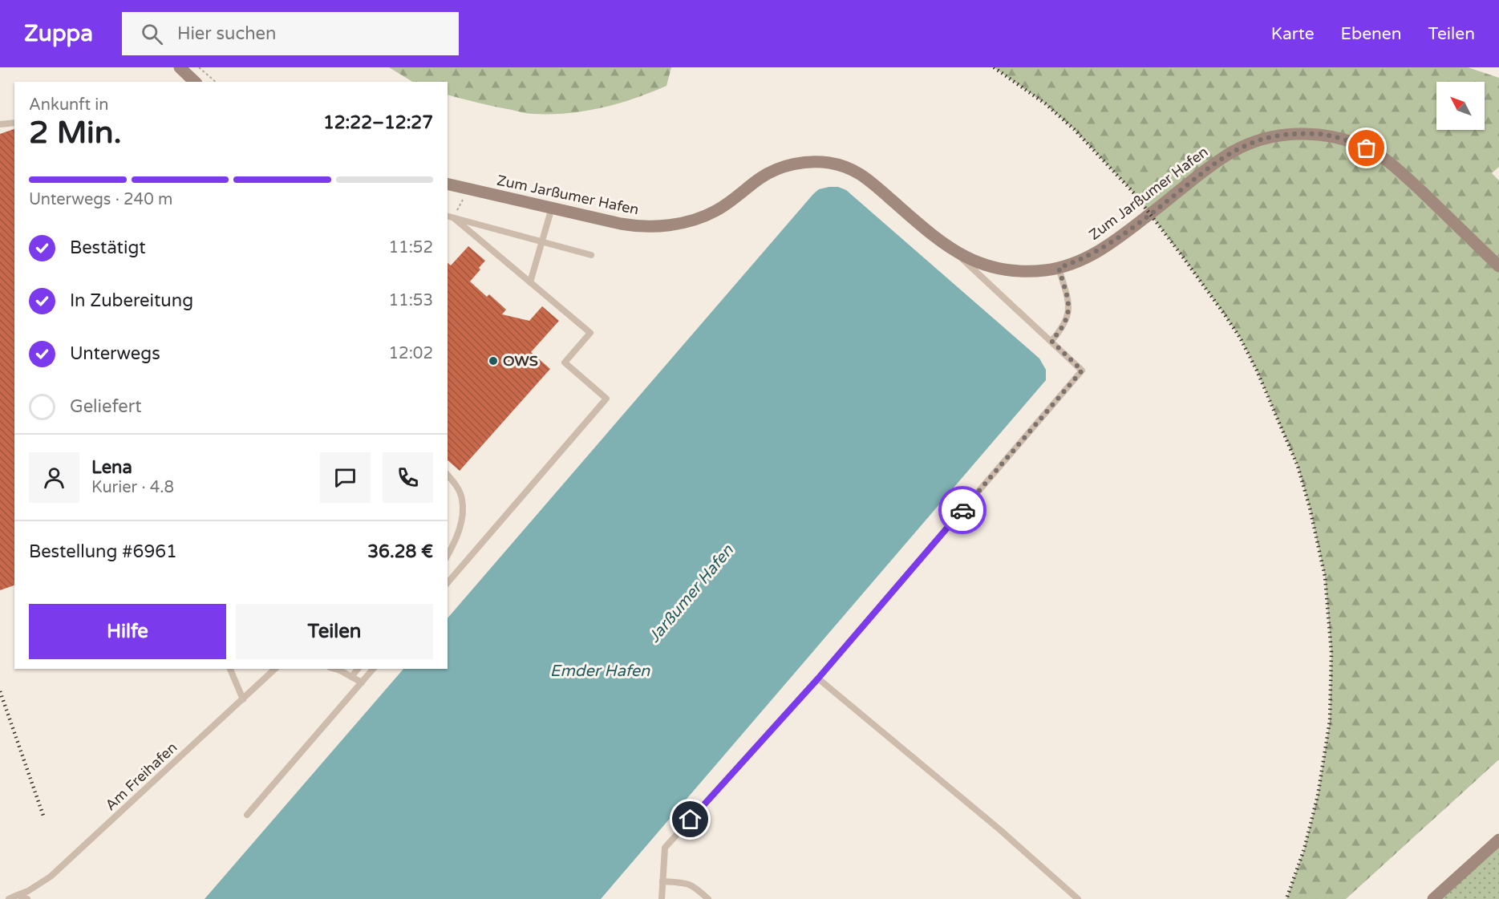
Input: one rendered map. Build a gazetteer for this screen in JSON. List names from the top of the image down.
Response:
{
  "streets": {
    "street": ["Zum Jarßumer Hafen"],
    "lane": ["Am Freihafen"]
  },
  "water": ["Jarßumer Hafen", "Emder Hafen"],
  "places": ["OWS"],
  "north": "top left",
  "page": {
    "header": "Zuppa",
    "search": "Hier suchen",
    "nav": ["Karte", "Ebenen", "Teilen"],
    "heading": ["2 Min.", "Ankunft in", "12:22–12:27"],
    "panel": [
      "Lena",
      "Kurier · 4.8",
      "Bestellung #6961",
      "36.28 €"
    ],
    "bar": "Unterwegs · 240 m",
    "list": [
      ["Bestätigt", "11:52"],
      ["In Zubereitung", "11:53"],
      ["Unterwegs", "12:02"],
      "Geliefert"
    ],
    "buttons": ["Hilfe", "Teilen"]
  }
}
